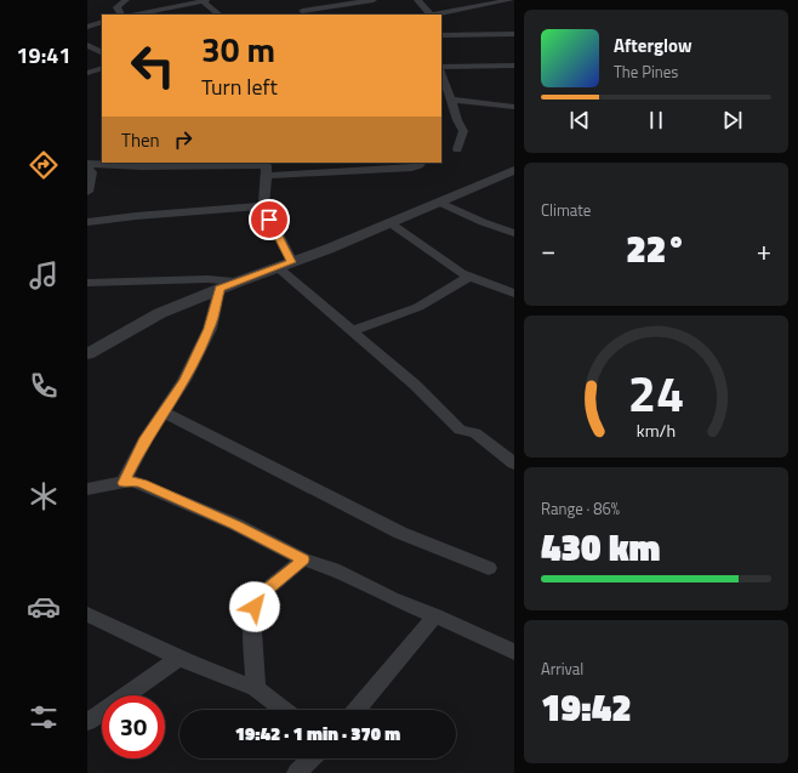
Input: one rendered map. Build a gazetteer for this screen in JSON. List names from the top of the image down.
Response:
{
  "page": {
    "tabs": "19:41",
    "turn": ["30 m", "Turn left"],
    "song": ["Afterglow", "The Pines"],
    "then": "Then",
    "tile": [
      "Climate",
      ["Range · 86%", "430 km"],
      ["Arrival", "19:42"]
    ],
    "heat": ["−", "22°", "+"],
    "limit": "30",
    "trip": "19:42 · 1 min · 370 m",
    "gauge": ["24", "km/h"]
  }
}
